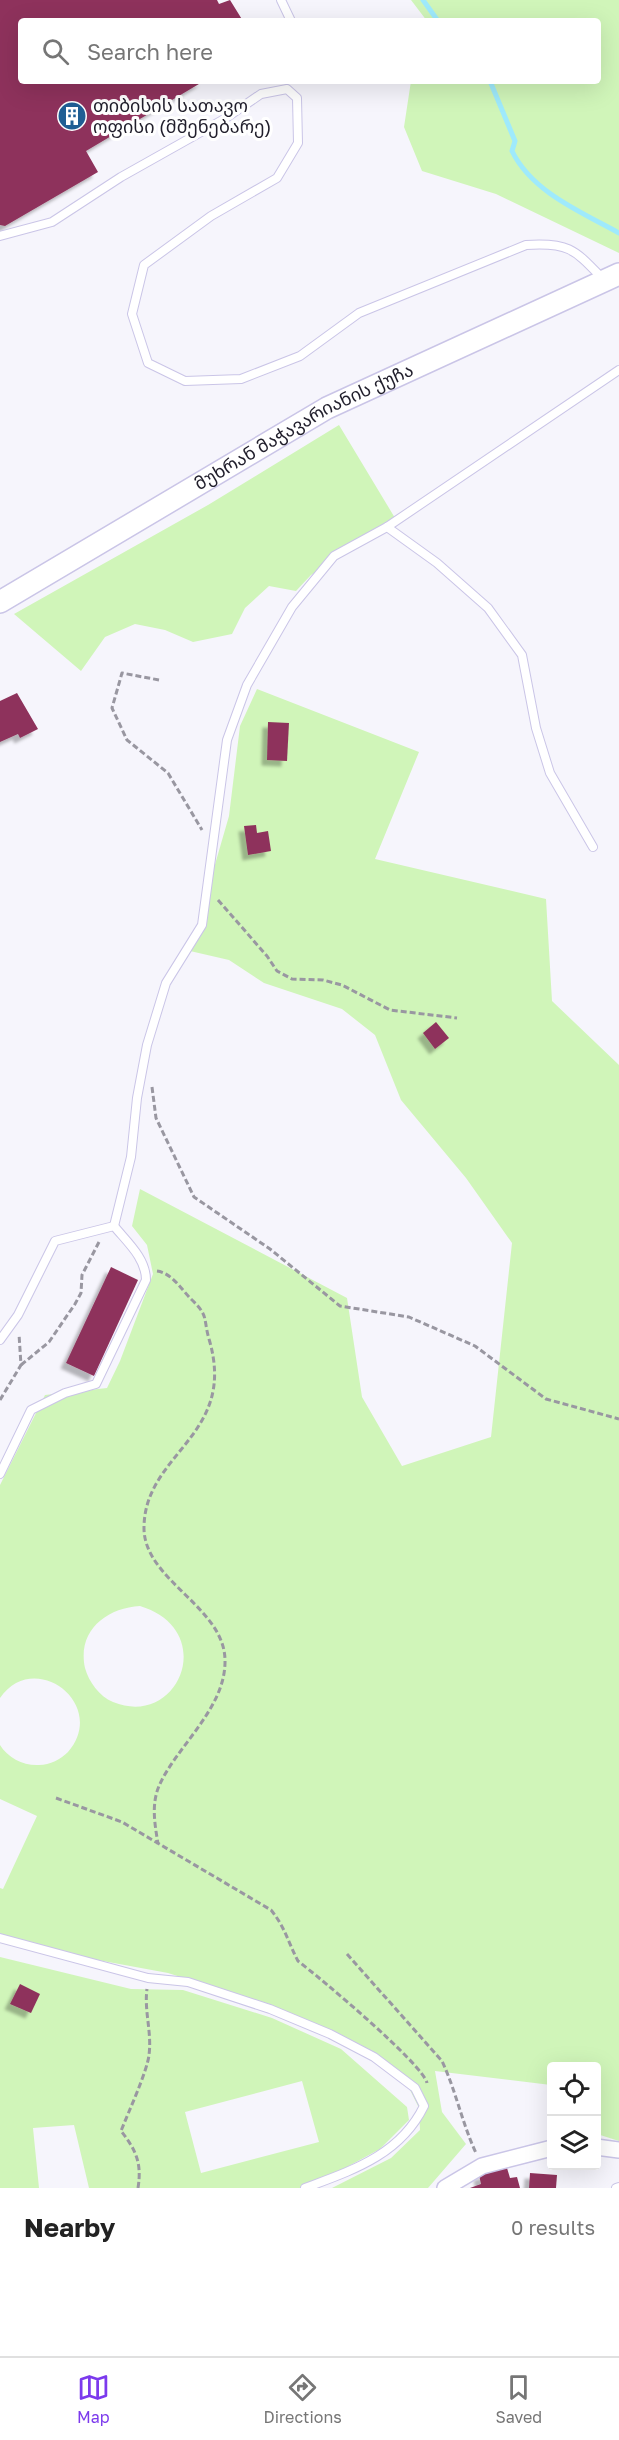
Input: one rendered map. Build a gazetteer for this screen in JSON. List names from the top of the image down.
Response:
{
  "streets": {
    "main road": ["მუხრან მაჭავარიანის ქუჩა"]
  },
  "places": {
    "building": ["თიბისის სათავო ოფისი (მშენებარე)"]
  },
  "page": {
    "search": "Search here",
    "heading": ["Nearby", "0 results"],
    "nav": ["Map", "Directions", "Saved"]
  }
}
